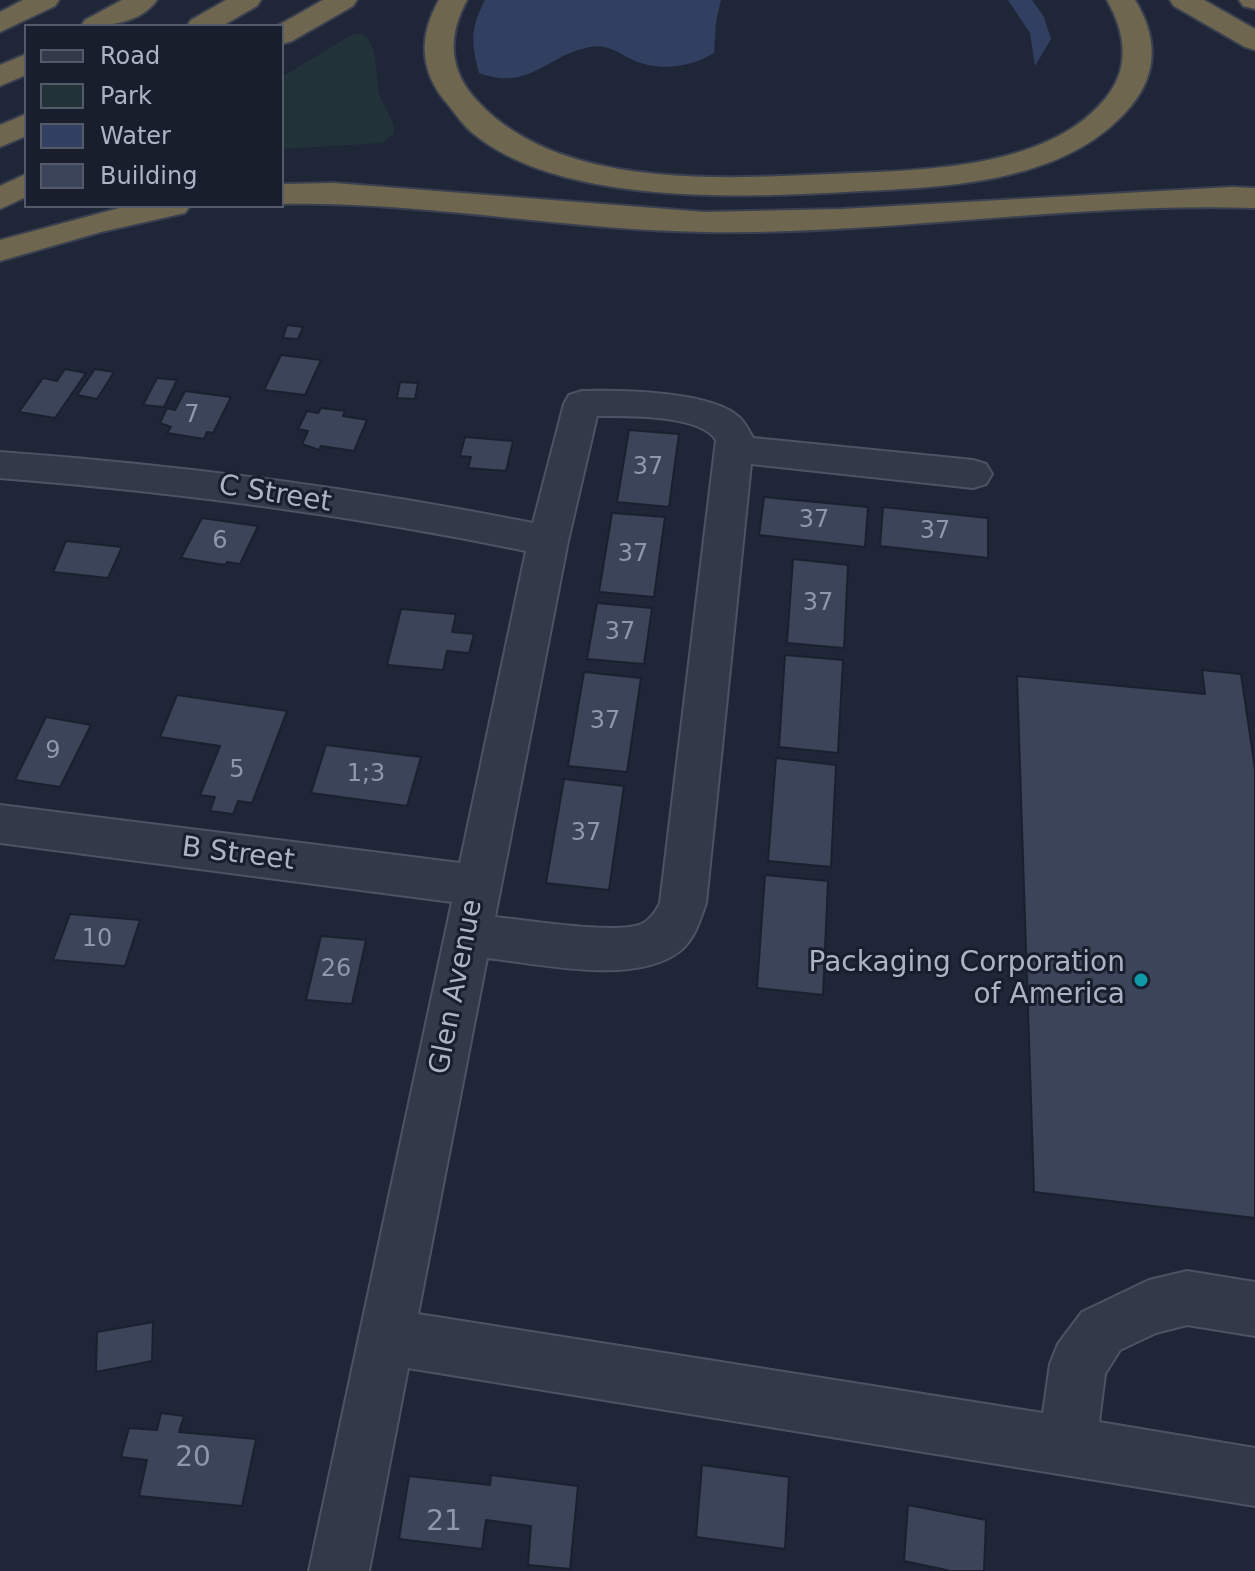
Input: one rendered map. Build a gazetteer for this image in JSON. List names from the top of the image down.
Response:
{
  "streets": {
    "street": ["C Street", "B Street", "Glen Avenue"]
  },
  "crossings": [
    ["C Street", "Glen Avenue"],
    ["B Street", "Glen Avenue"]
  ],
  "places": ["Packaging Corporation of America"],
  "house_numbers": [
    "7",
    "37",
    "37",
    "37",
    "6",
    "37",
    "37",
    "37",
    "37",
    "9",
    "5",
    "1;3",
    "37",
    "10",
    "26",
    "20",
    "21"
  ],
  "legend": [
    "Road",
    "Park",
    "Water",
    "Building"
  ]
}
